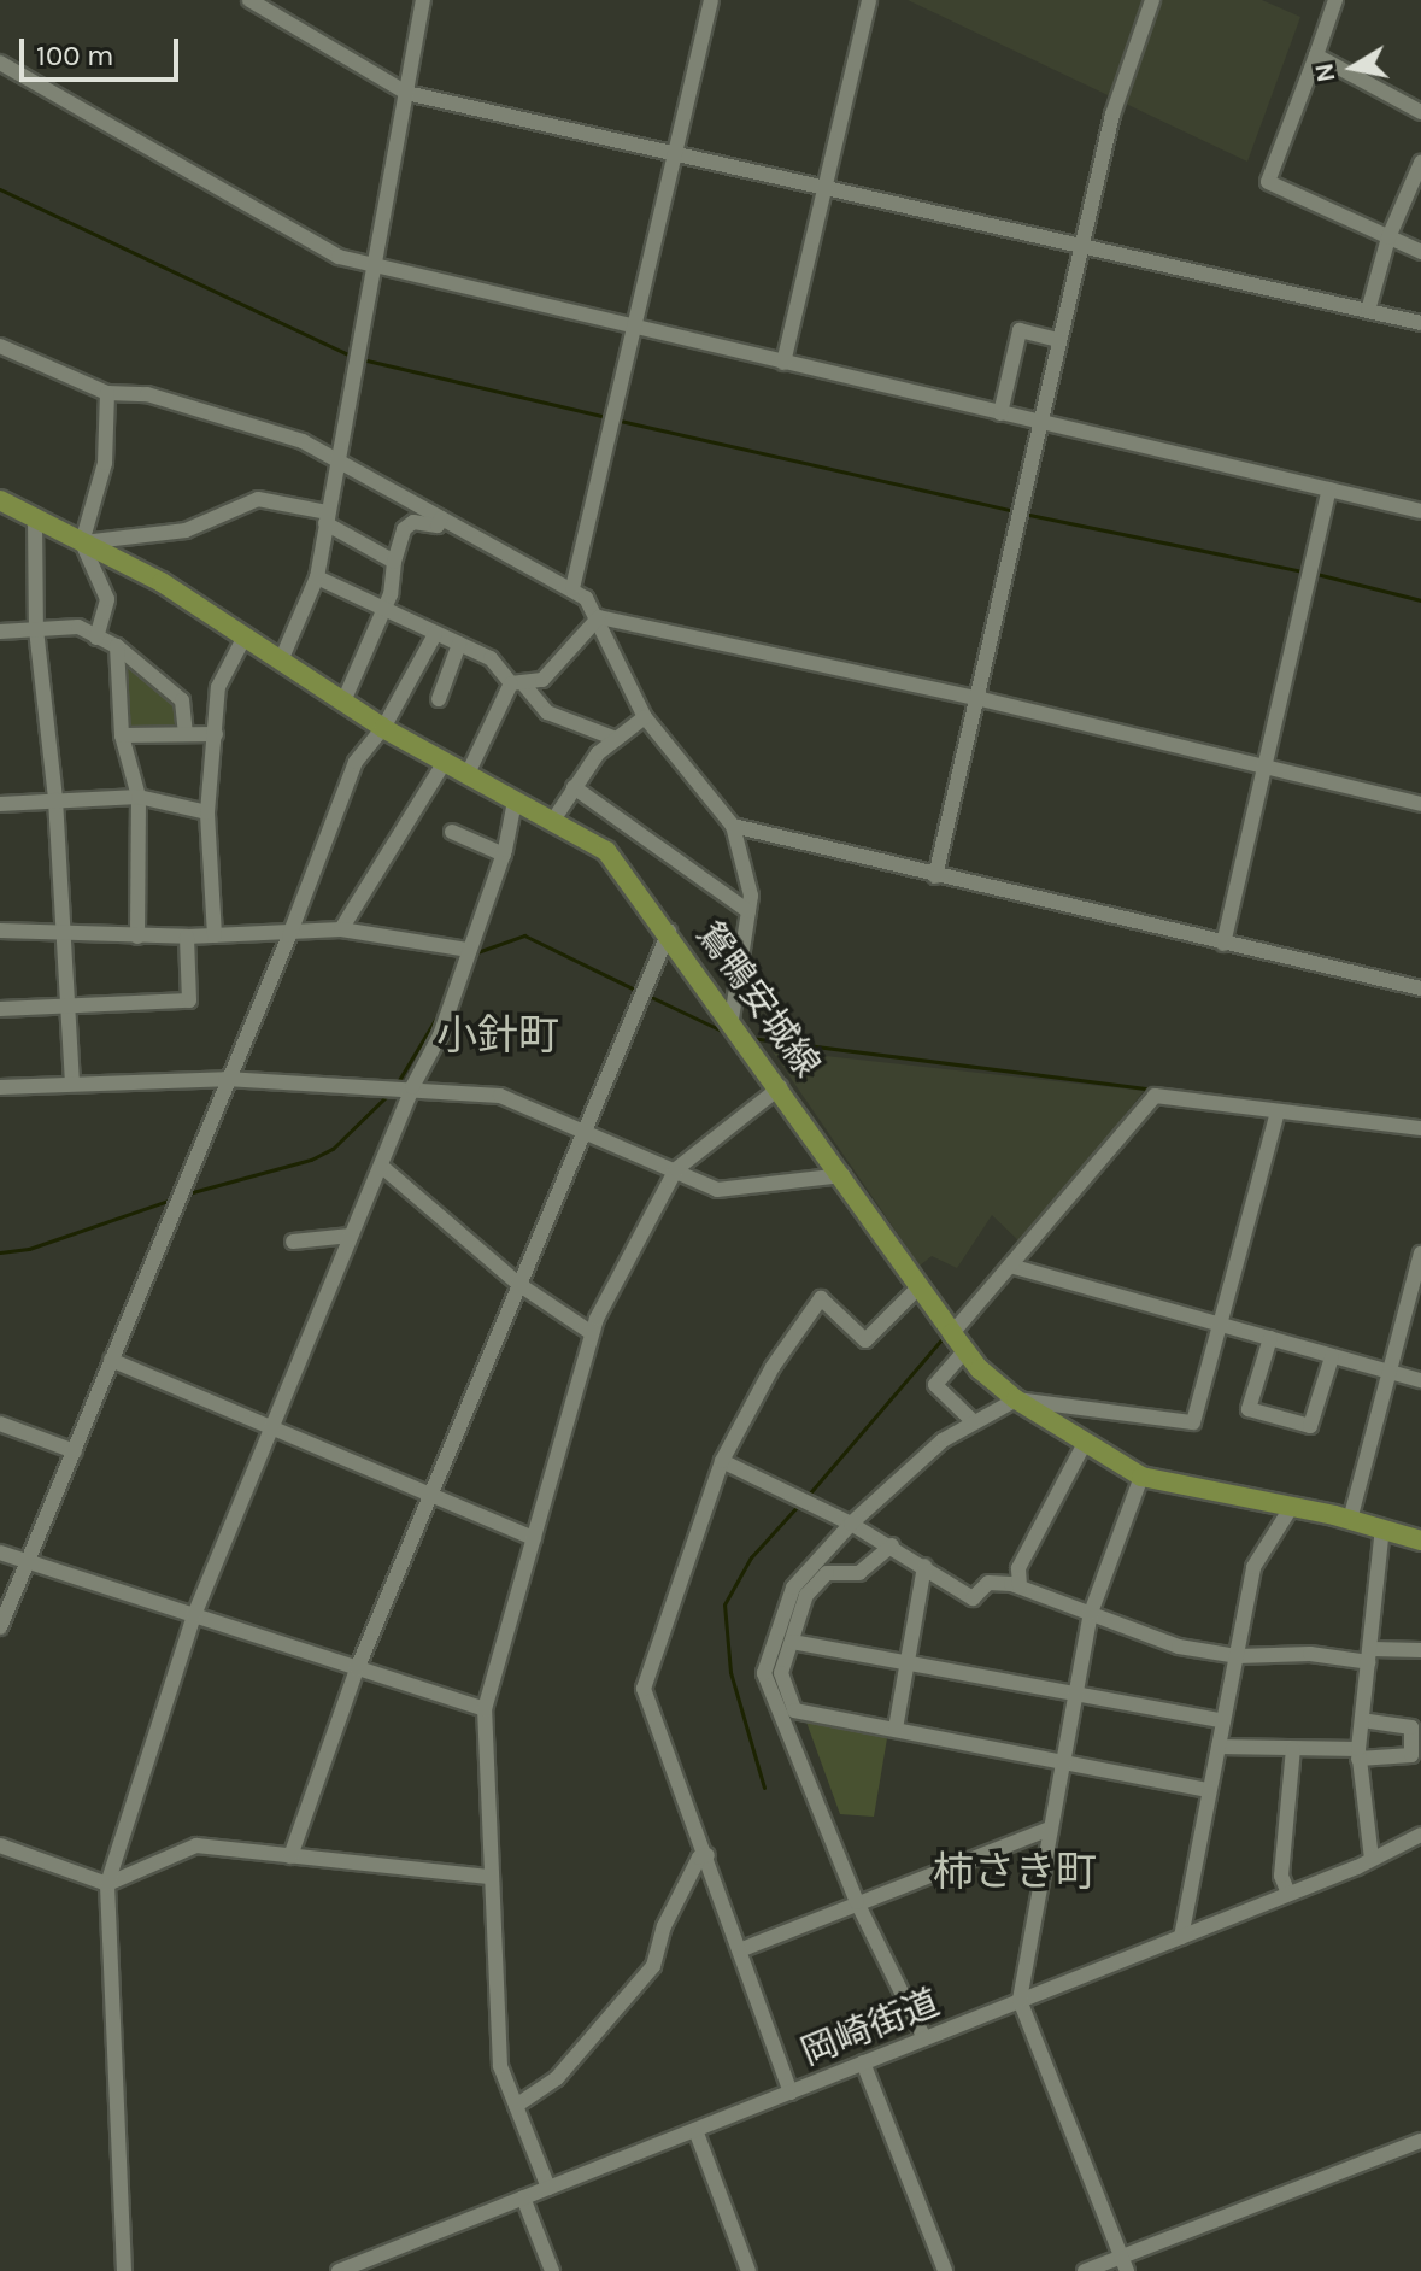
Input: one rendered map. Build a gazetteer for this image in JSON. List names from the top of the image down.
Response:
{
  "streets": {
    "main road": ["鴛鴨安城線"],
    "street": ["岡崎街道"]
  },
  "districts": ["小針町", "柿さき町"],
  "scale_bar": "100 m",
  "north": "left"
}
